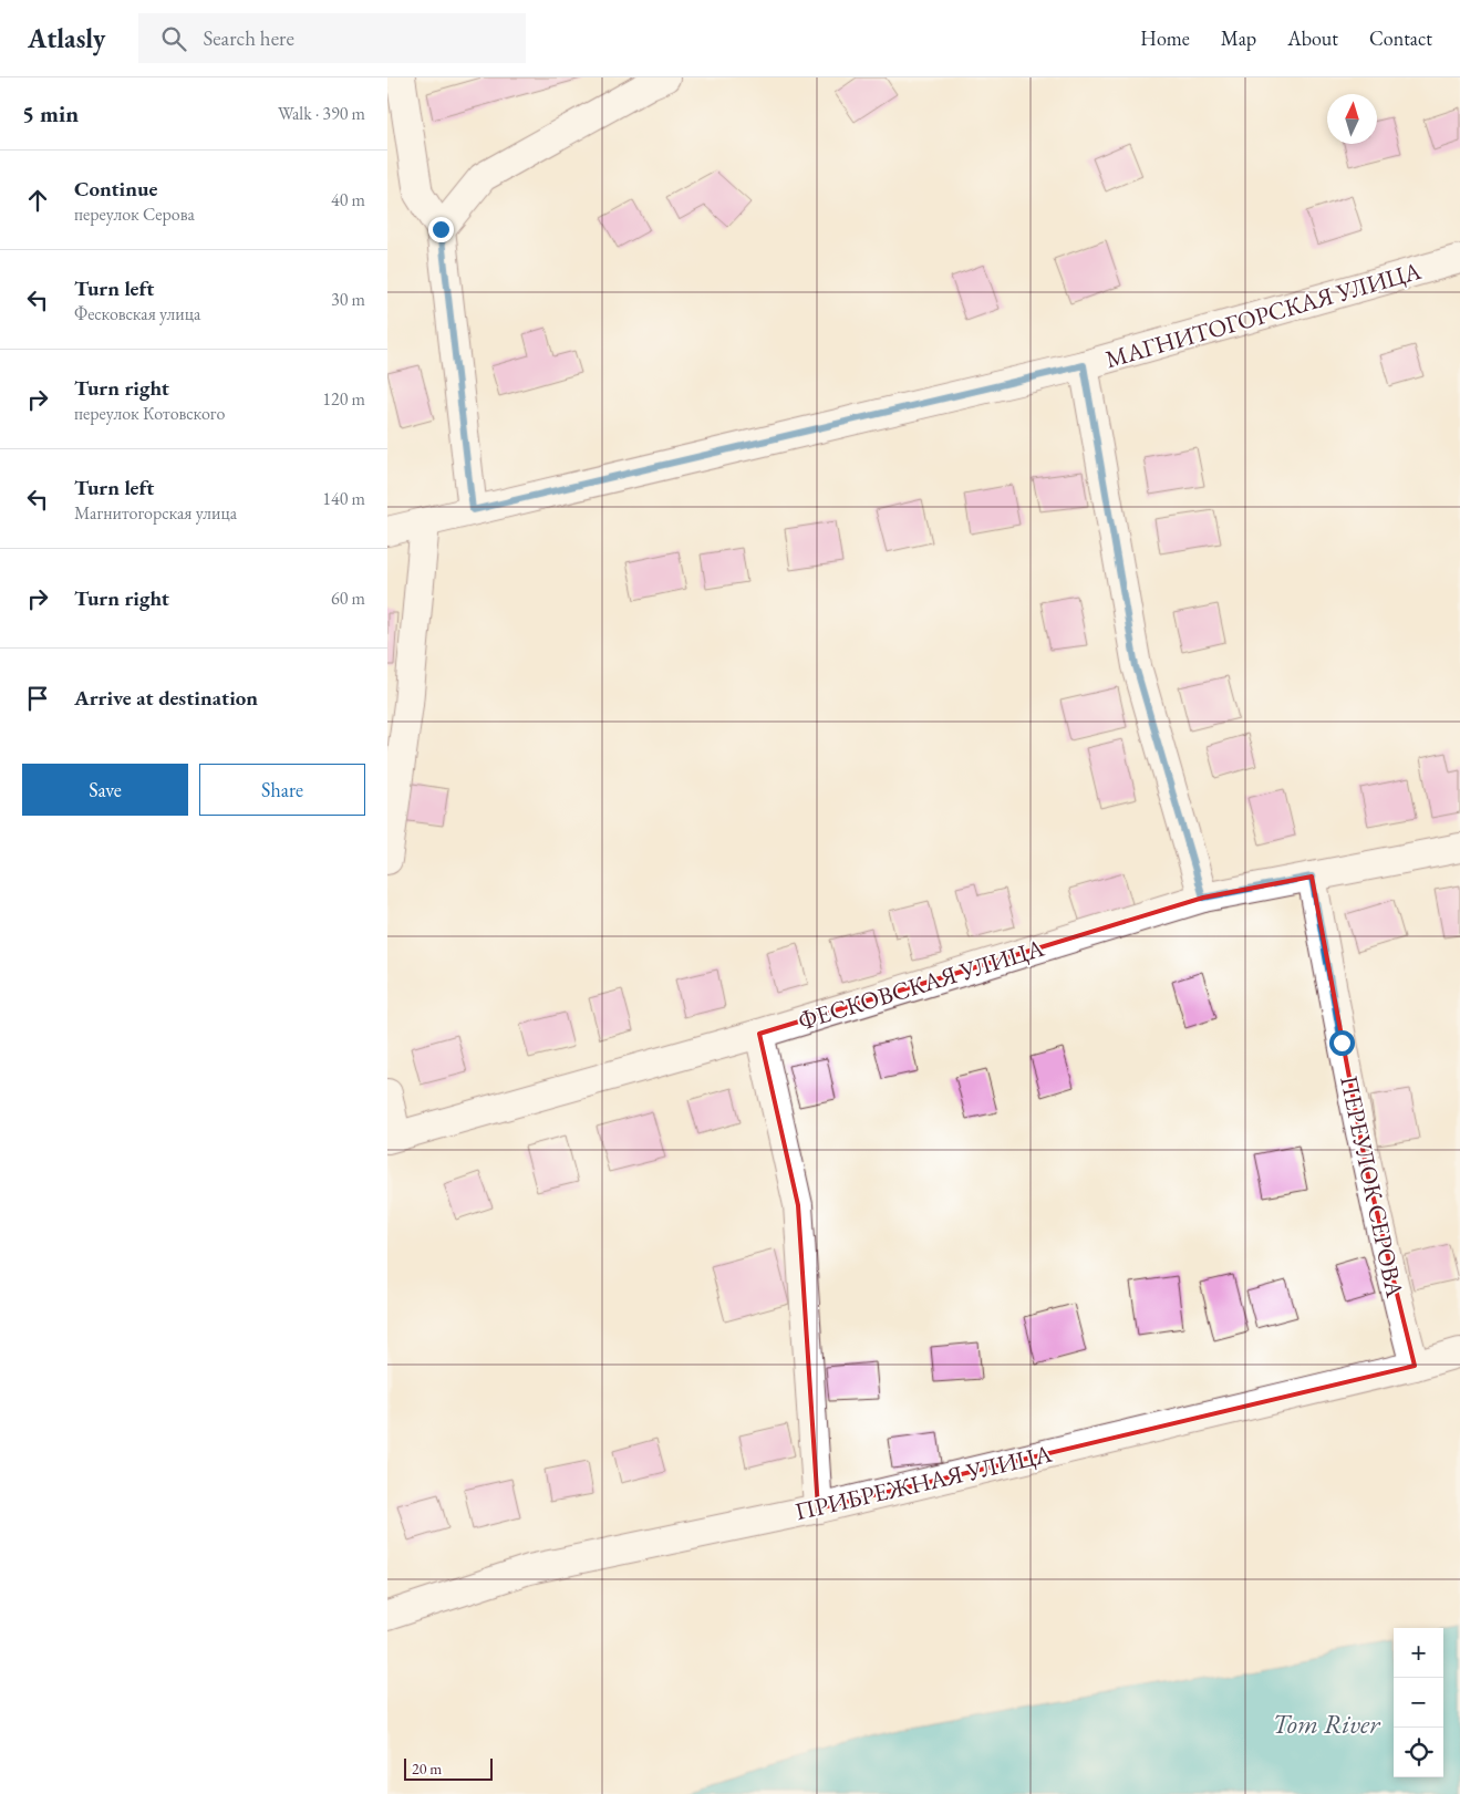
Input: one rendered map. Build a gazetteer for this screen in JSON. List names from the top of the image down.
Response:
{
  "streets": {
    "street": [
      "МАГНИТОГОРСКАЯ УЛИЦА",
      "ФЕСКОВСКАЯ УЛИЦА",
      "ПЕРЕУЛОК СЕРОВА",
      "ПРИБРЕЖНАЯ УЛИЦА"
    ]
  },
  "crossings": [
    ["ФЕСКОВСКАЯ УЛИЦА", "ПЕРЕУЛОК СЕРОВА"],
    ["ПЕРЕУЛОК СЕРОВА", "ПРИБРЕЖНАЯ УЛИЦА"]
  ],
  "water": ["Tom River"],
  "scale_bar": "20 m",
  "north": "top",
  "page": {
    "header": "Atlasly",
    "search": "Search here",
    "nav": [
      "Home",
      "Map",
      "About",
      "Contact"
    ],
    "heading": ["5 min", "Walk · 390 m"],
    "list": [
      ["Continue", "переулок Серова", "40 m"],
      ["Turn left", "Фесковская улица", "30 m"],
      ["Turn right", "переулок Котовского", "120 m"],
      ["Turn left", "Магнитогорская улица", "140 m"],
      ["Turn right", "60 m"],
      "Arrive at destination"
    ],
    "buttons": ["Save", "Share"],
    "map_buttons": ["+", "−"],
    "scale": "20 m"
  }
}
